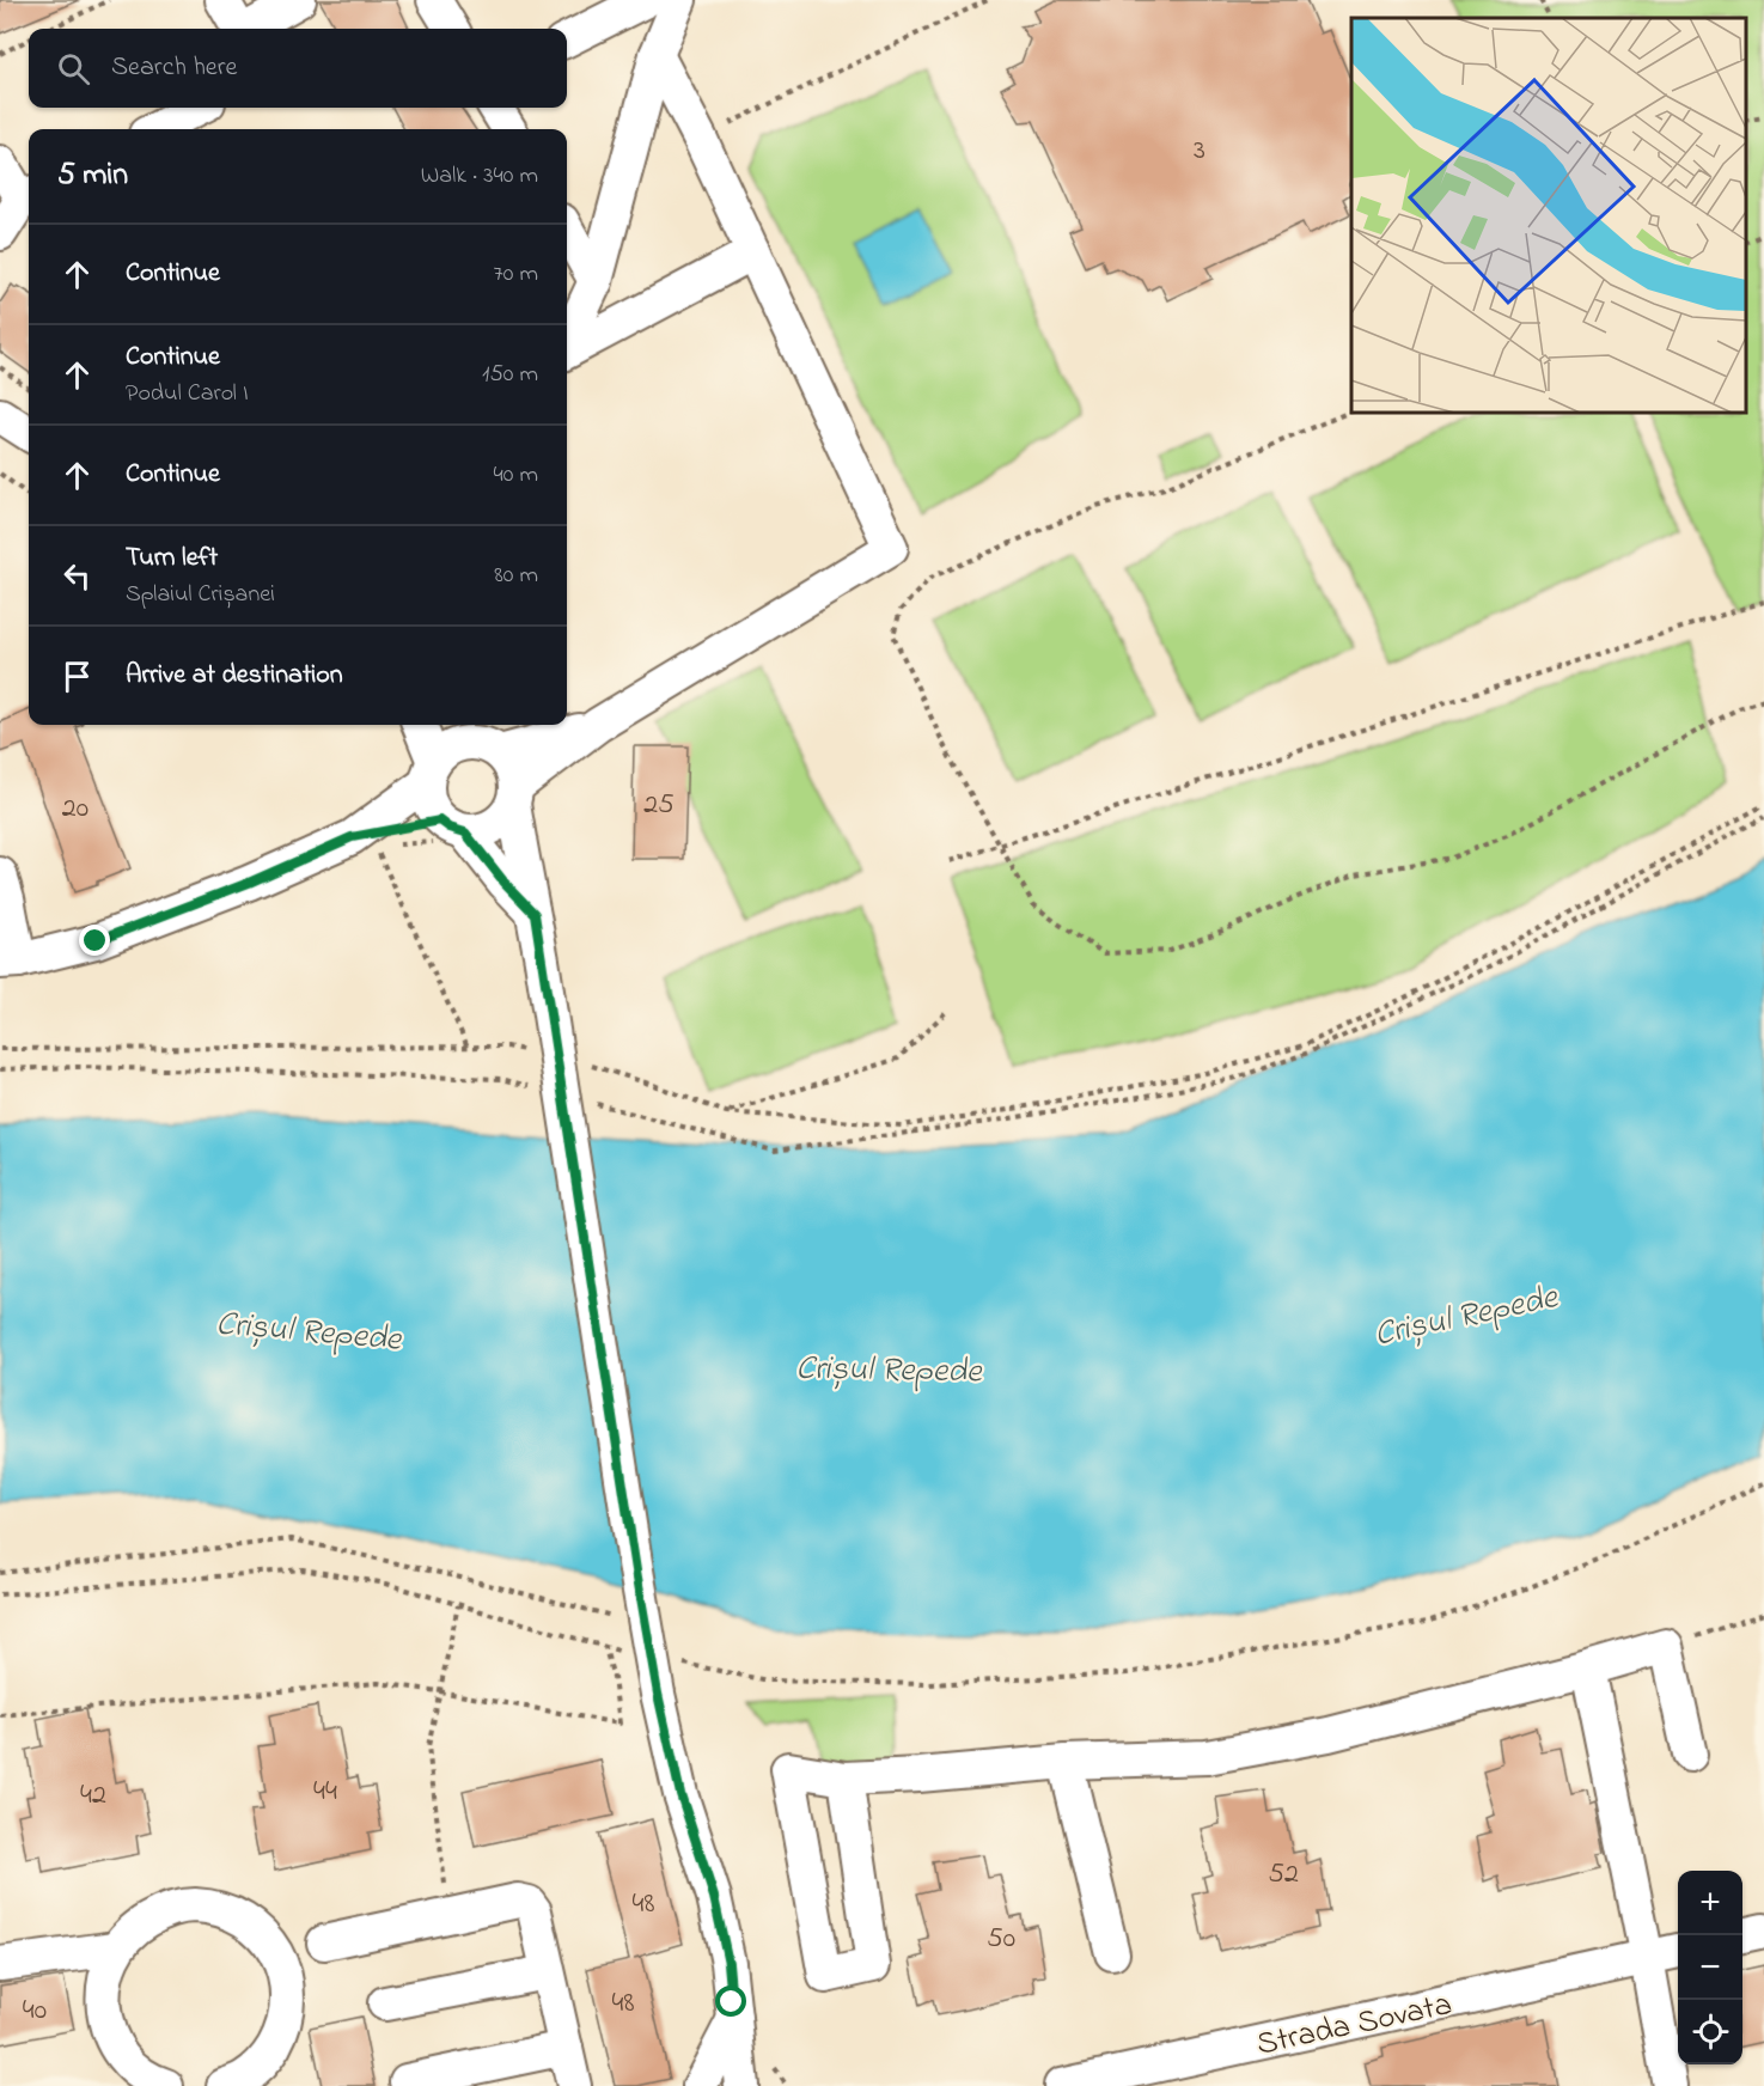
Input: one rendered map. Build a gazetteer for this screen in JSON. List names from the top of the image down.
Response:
{
  "streets": {
    "street": ["Strada Sovata"]
  },
  "water": ["Crișul Repede"],
  "house_numbers": [
    "3",
    "25",
    "20",
    "44",
    "42",
    "52",
    "48",
    "50",
    "48",
    "40"
  ],
  "page": {
    "search": "Search here",
    "heading": ["5 min", "Walk · 340 m"],
    "list": [
      ["Continue", "70 m"],
      ["Continue", "Podul Carol I", "150 m"],
      ["Continue", "40 m"],
      ["Turn left", "Splaiul Crișanei", "80 m"],
      "Arrive at destination"
    ],
    "map_buttons": ["+", "−"]
  }
}
